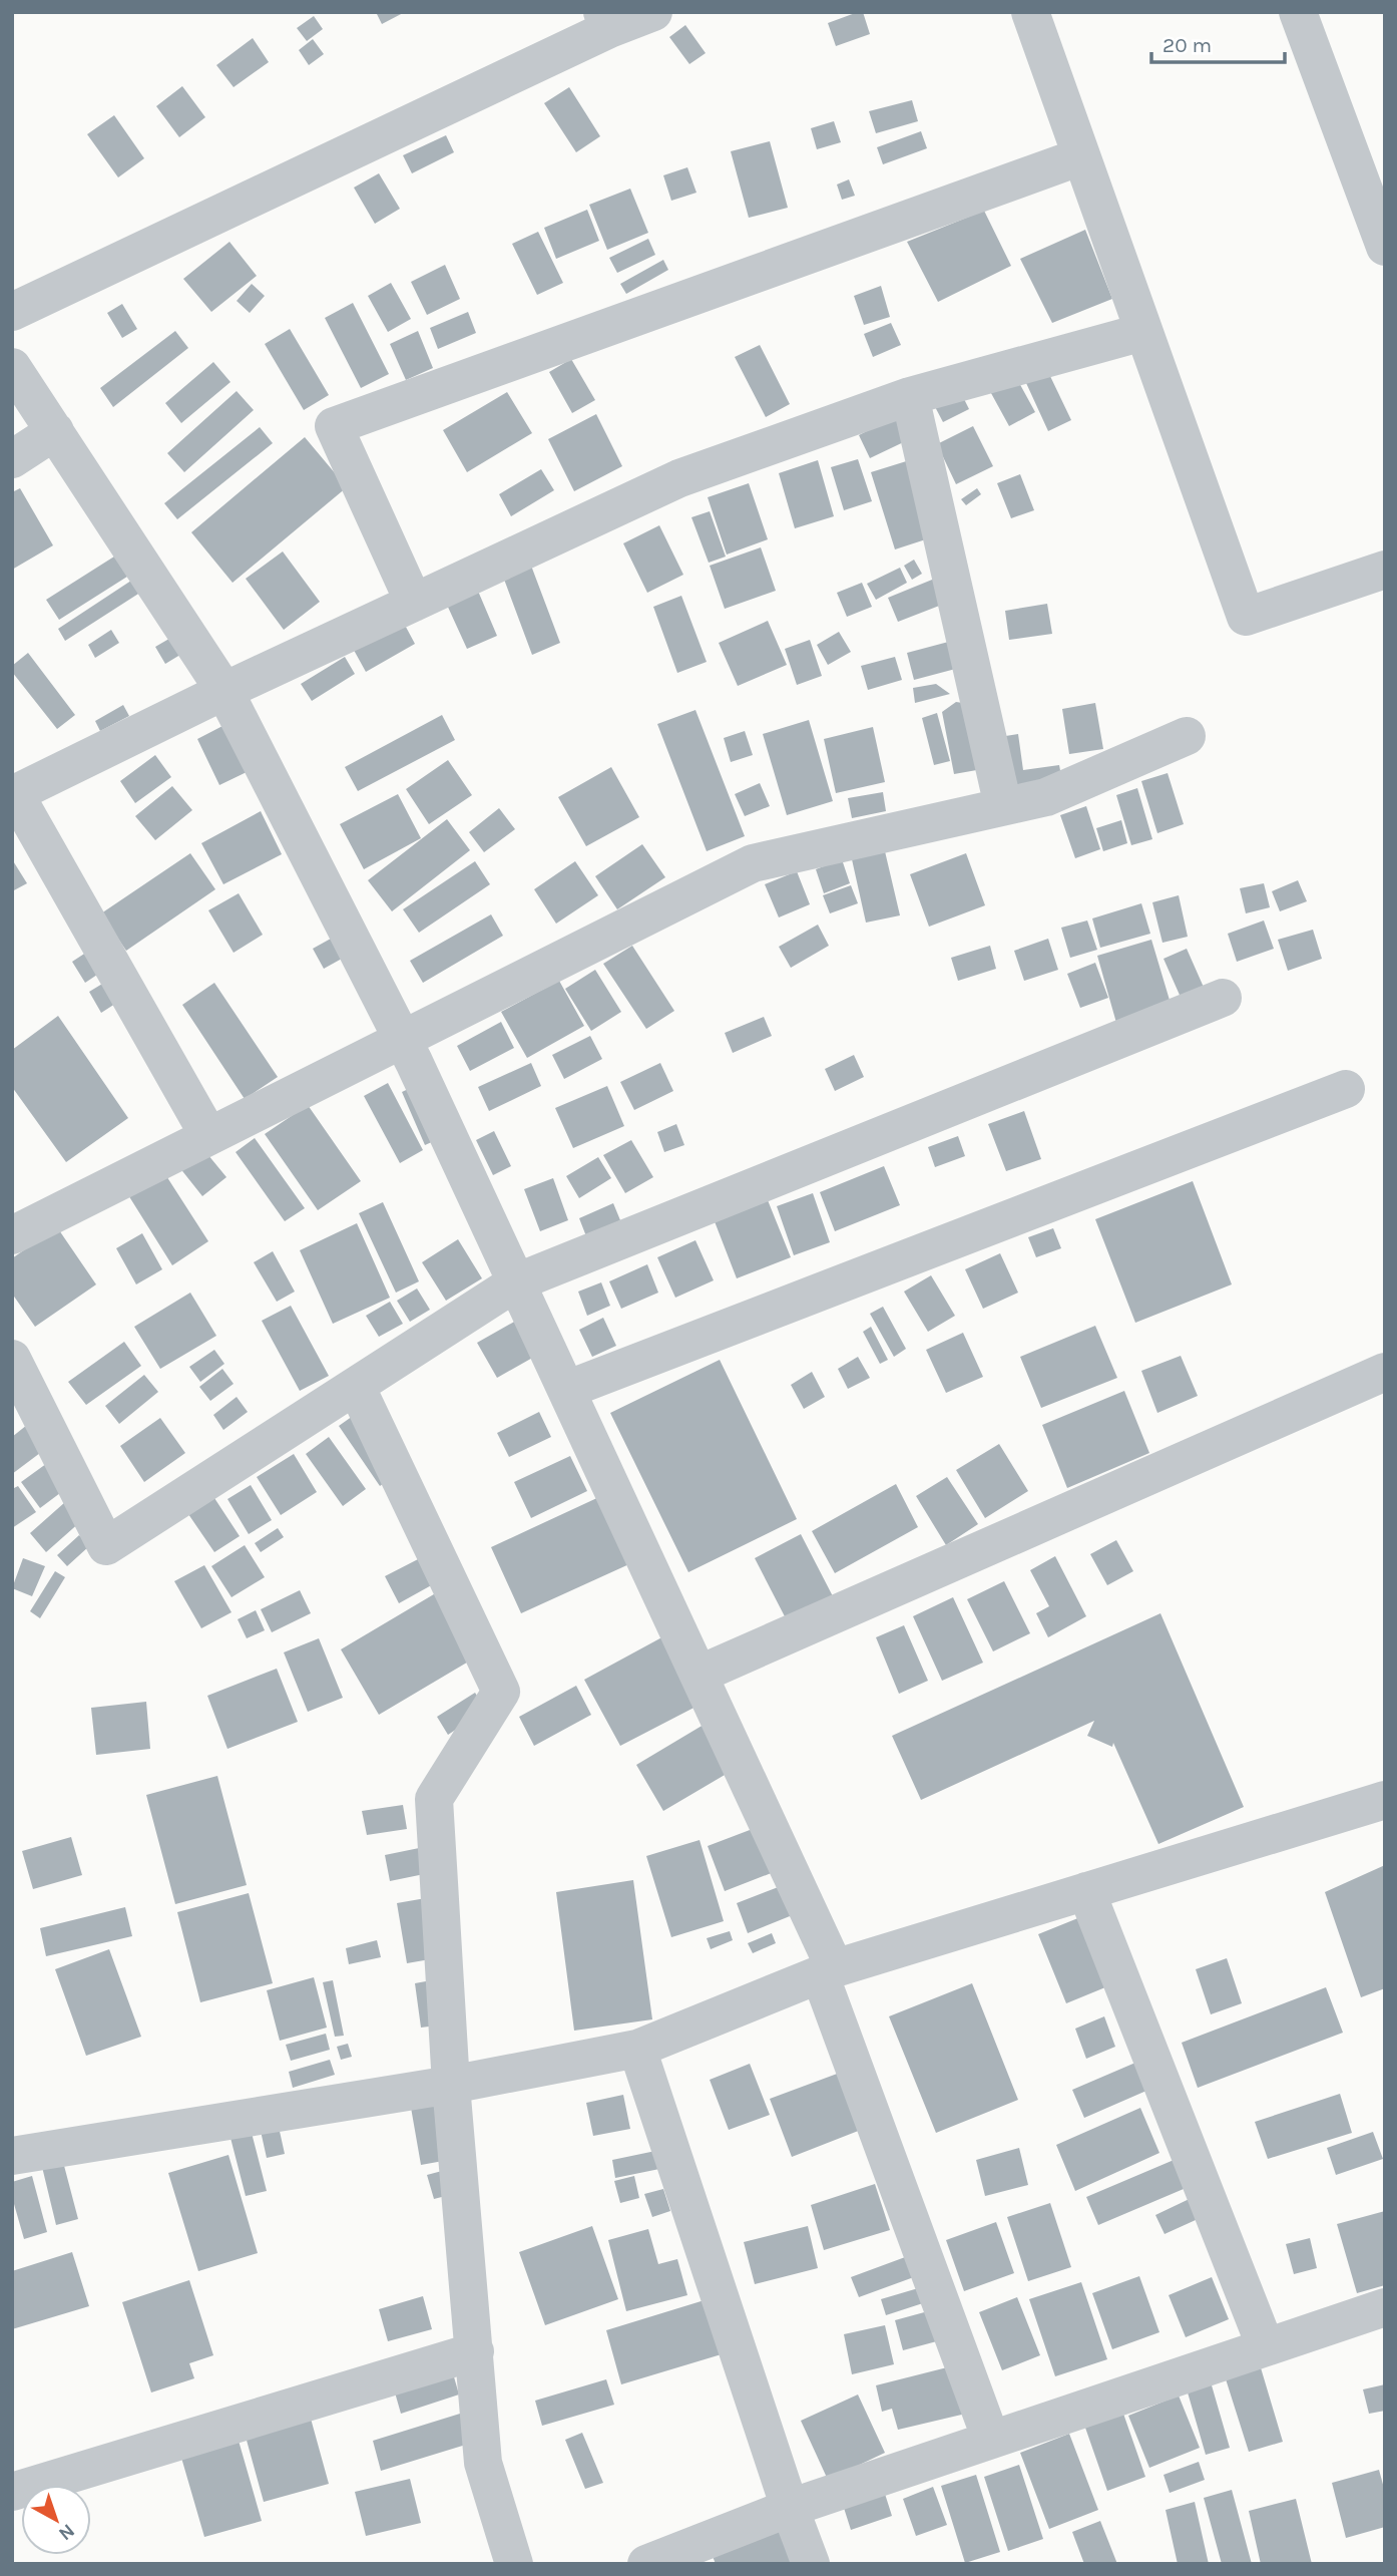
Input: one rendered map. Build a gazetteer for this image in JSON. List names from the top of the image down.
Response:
{
  "scale_bar": "20 m",
  "north": "bottom right"
}
